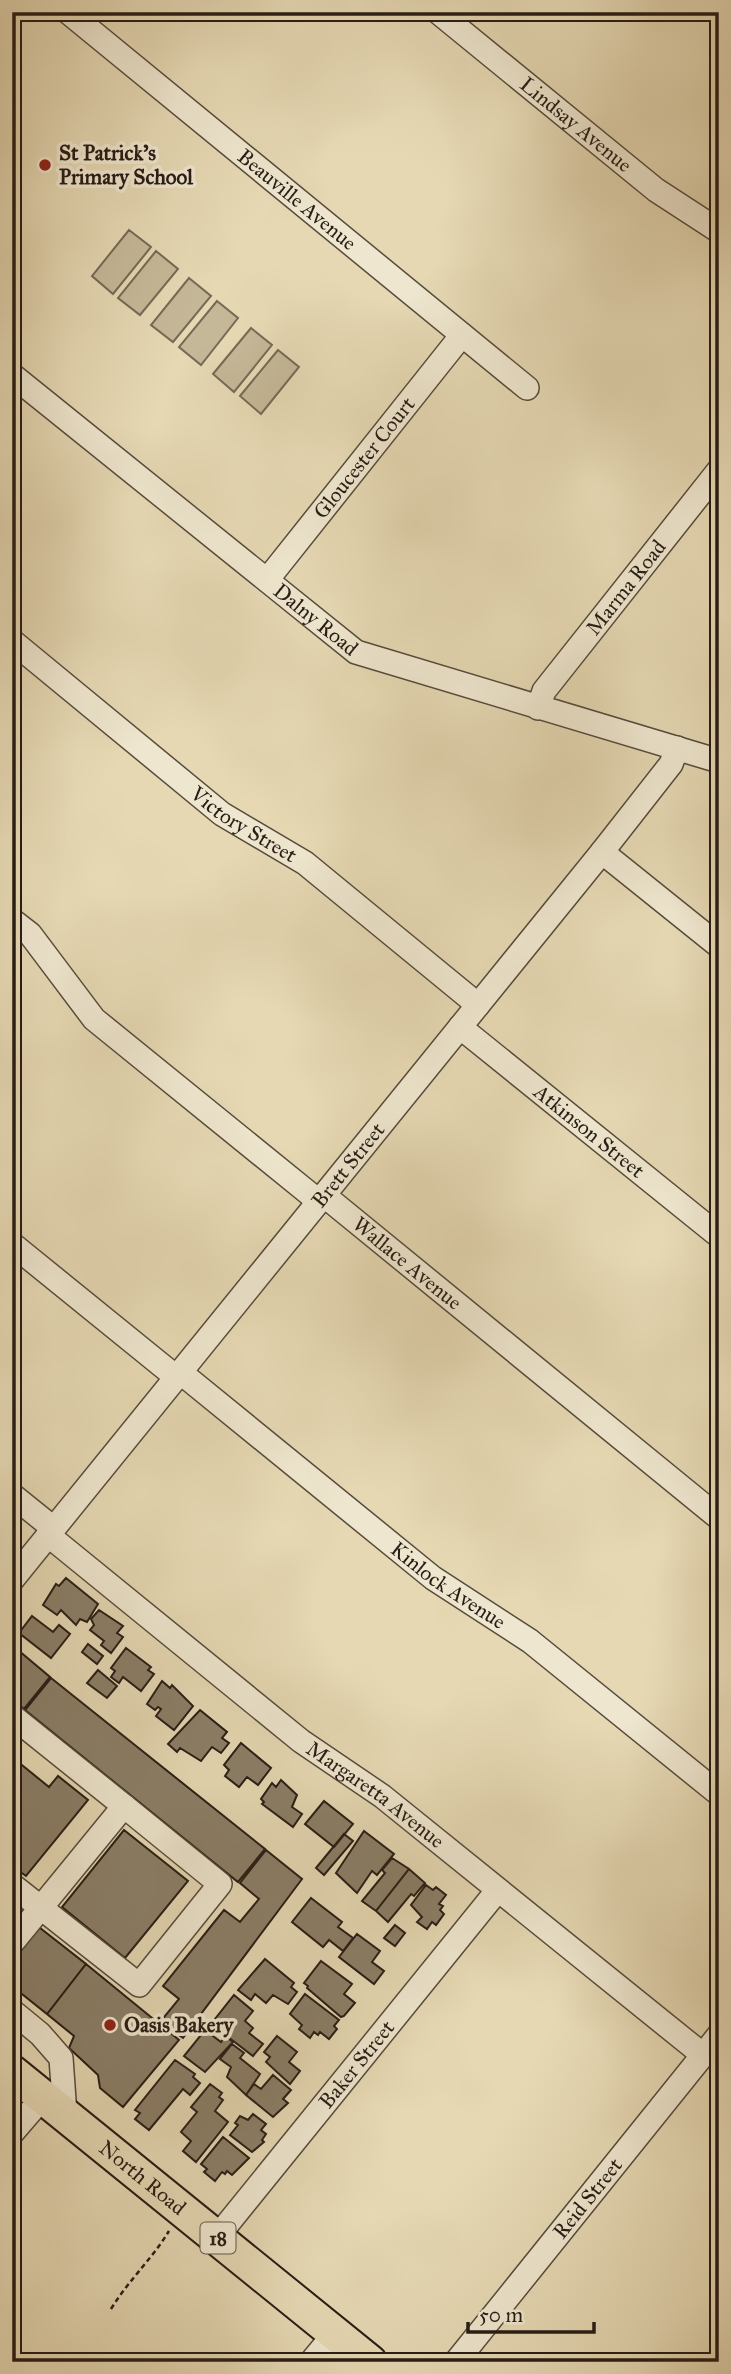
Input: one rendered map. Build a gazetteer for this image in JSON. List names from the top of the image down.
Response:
{
  "streets": {
    "highway": ["North Road", "18"],
    "street": [
      "Lindsay Avenue",
      "Beauville Avenue",
      "Gloucester Court",
      "Marma Road",
      "Dalny Road",
      "Victory Street",
      "Atkinson Street",
      "Brett Street",
      "Wallace Avenue",
      "Kinlock Avenue",
      "Margaretta Avenue",
      "Baker Street",
      "Reid Street"
    ]
  },
  "crossings": [
    ["Beauville Avenue", "Gloucester Court"],
    ["Gloucester Court", "Dalny Road"],
    ["Marma Road", "Dalny Road"],
    ["Dalny Road", "Brett Street"],
    ["Victory Street", "Brett Street"],
    ["Atkinson Street", "Brett Street"],
    ["Brett Street", "Wallace Avenue"],
    ["Brett Street", "Kinlock Avenue"],
    ["Brett Street", "Margaretta Avenue"],
    ["Margaretta Avenue", "Baker Street"],
    ["Margaretta Avenue", "Reid Street"],
    ["Baker Street", "North Road"]
  ],
  "places": ["St Patrick's Primary School", "Oasis Bakery"],
  "scale_bar": "50 m"
}
